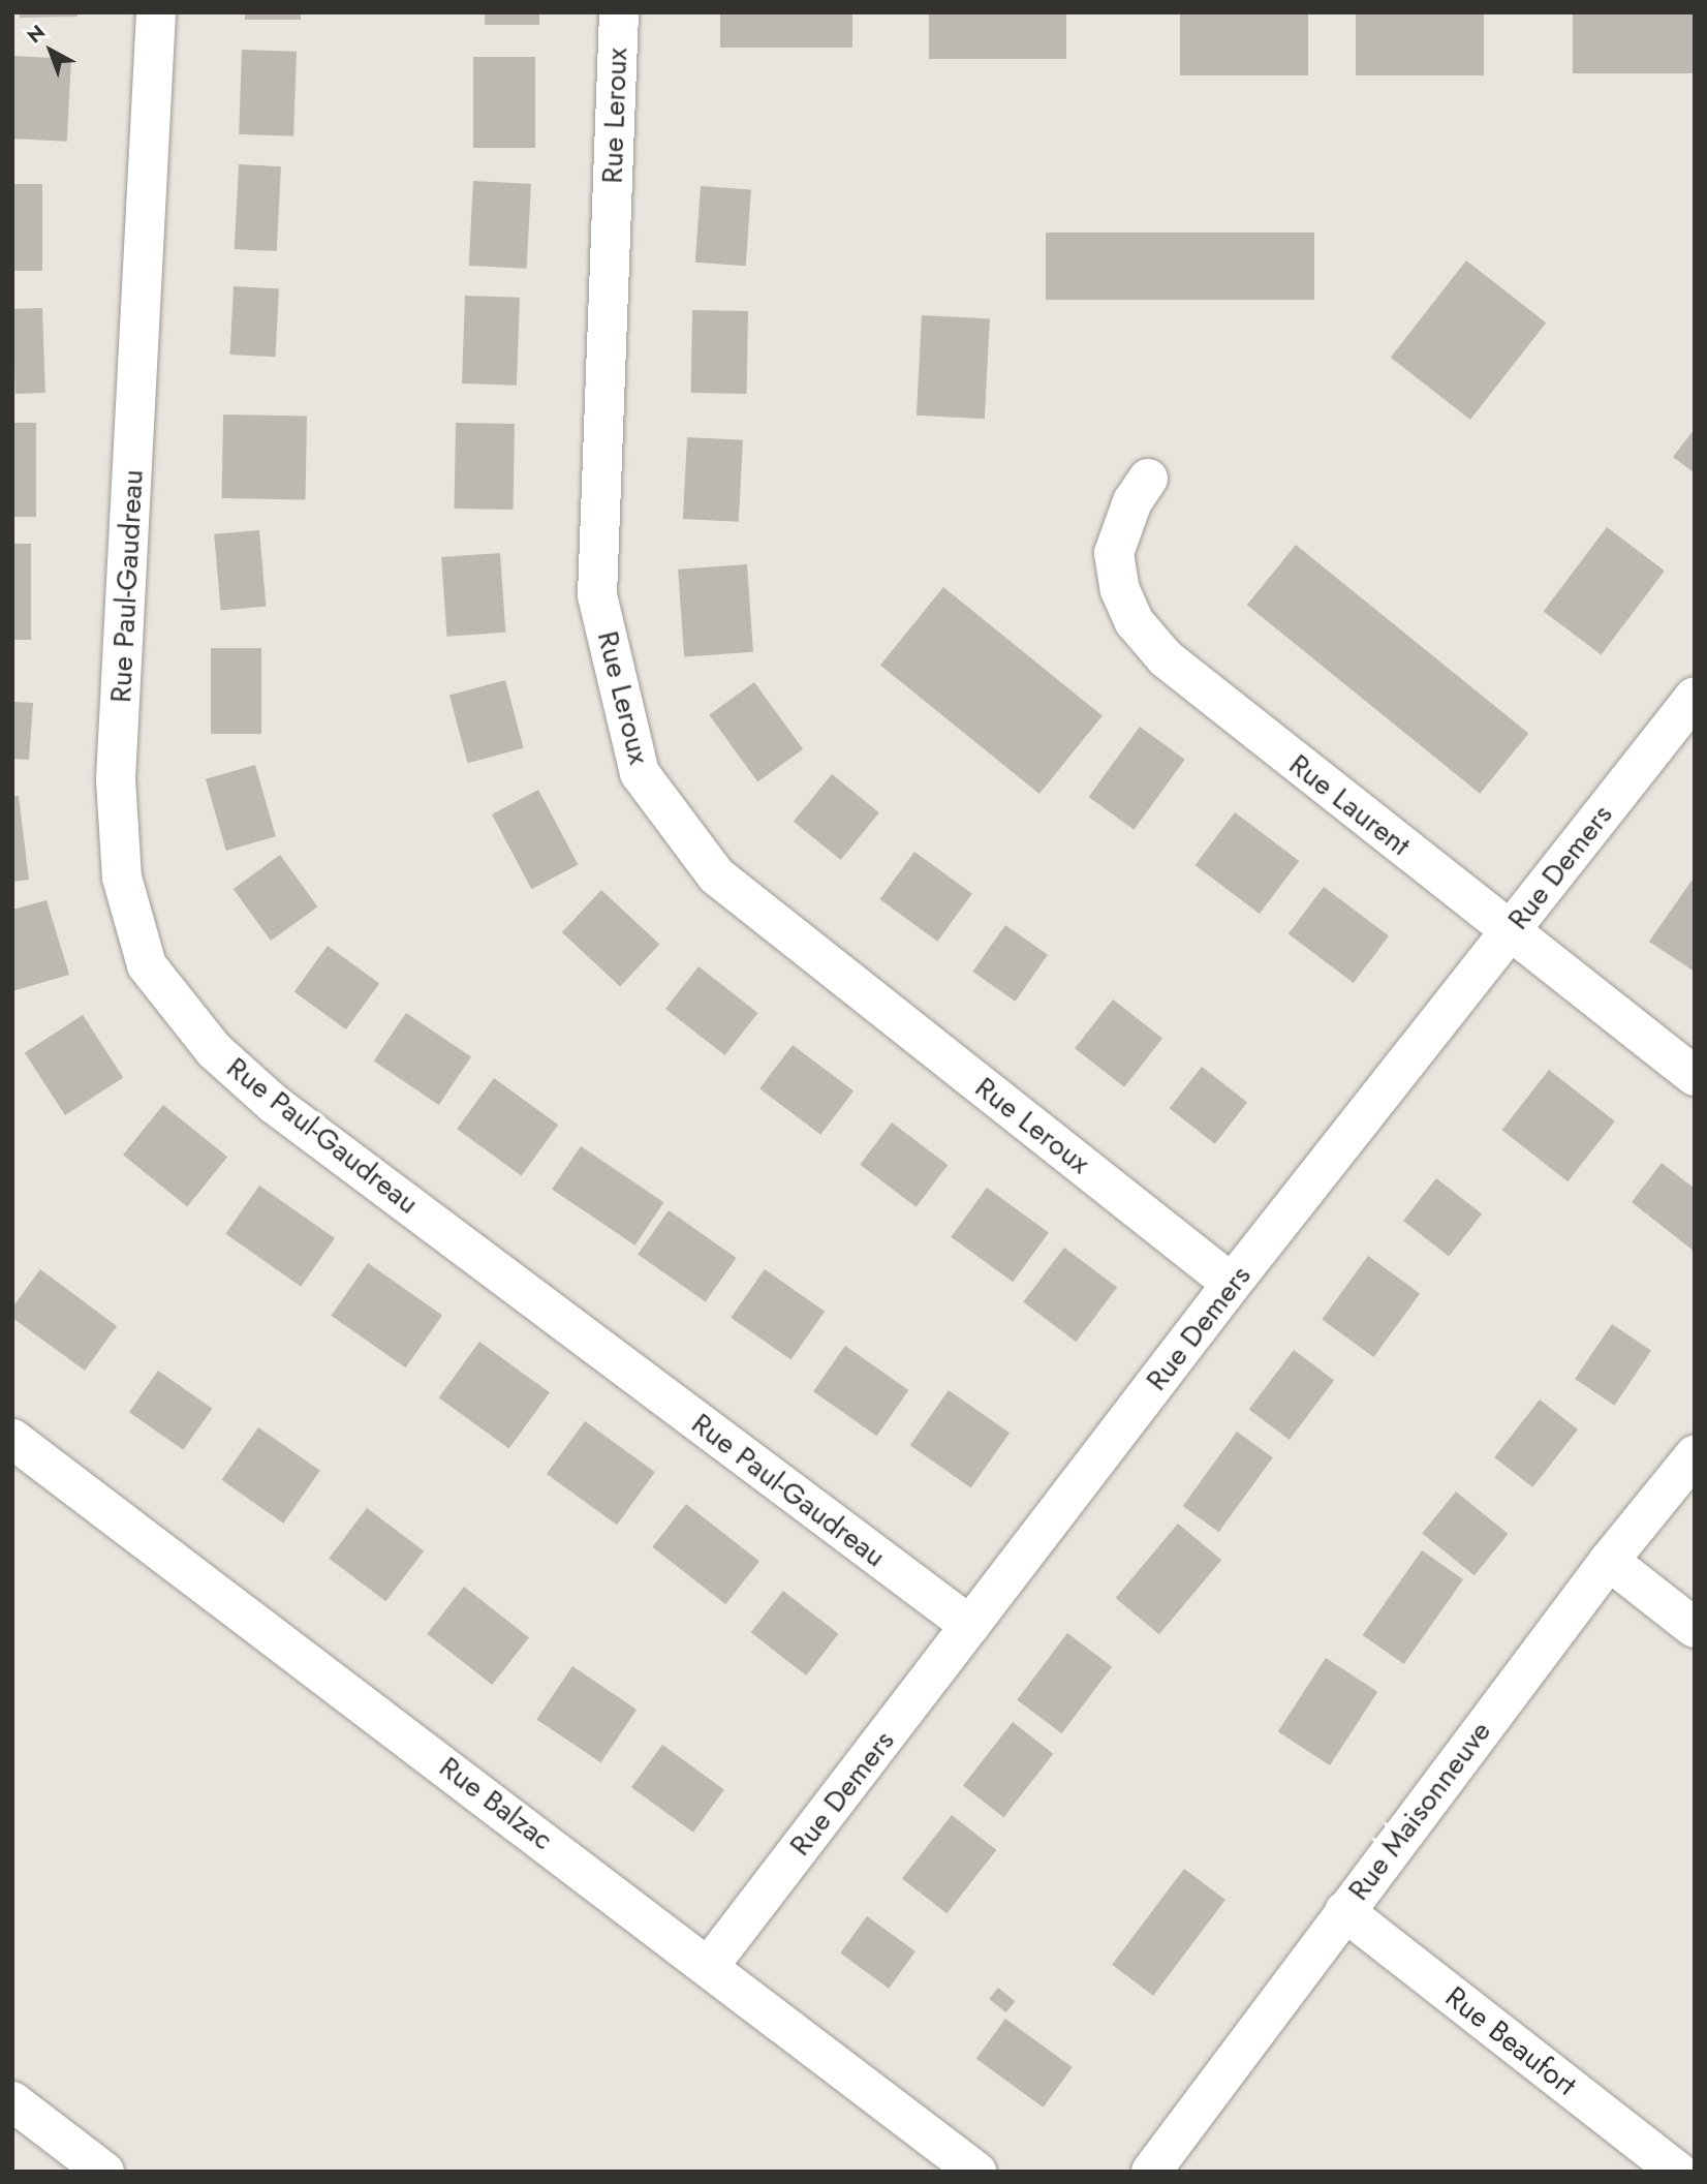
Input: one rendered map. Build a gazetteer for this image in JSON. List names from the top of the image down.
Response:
{
  "streets": {
    "street": [
      "Rue Leroux",
      "Rue Paul-Gaudreau",
      "Rue Laurent",
      "Rue Demers",
      "Rue Balzac",
      "Rue Maisonneuve",
      "Rue Beaufort"
    ]
  },
  "crossings": [
    ["Rue Leroux", "Rue Demers"],
    ["Rue Paul-Gaudreau", "Rue Demers"],
    ["Rue Laurent", "Rue Demers"],
    ["Rue Demers", "Rue Balzac"],
    ["Rue Maisonneuve", "Rue Beaufort"]
  ],
  "north": "top left"
}
